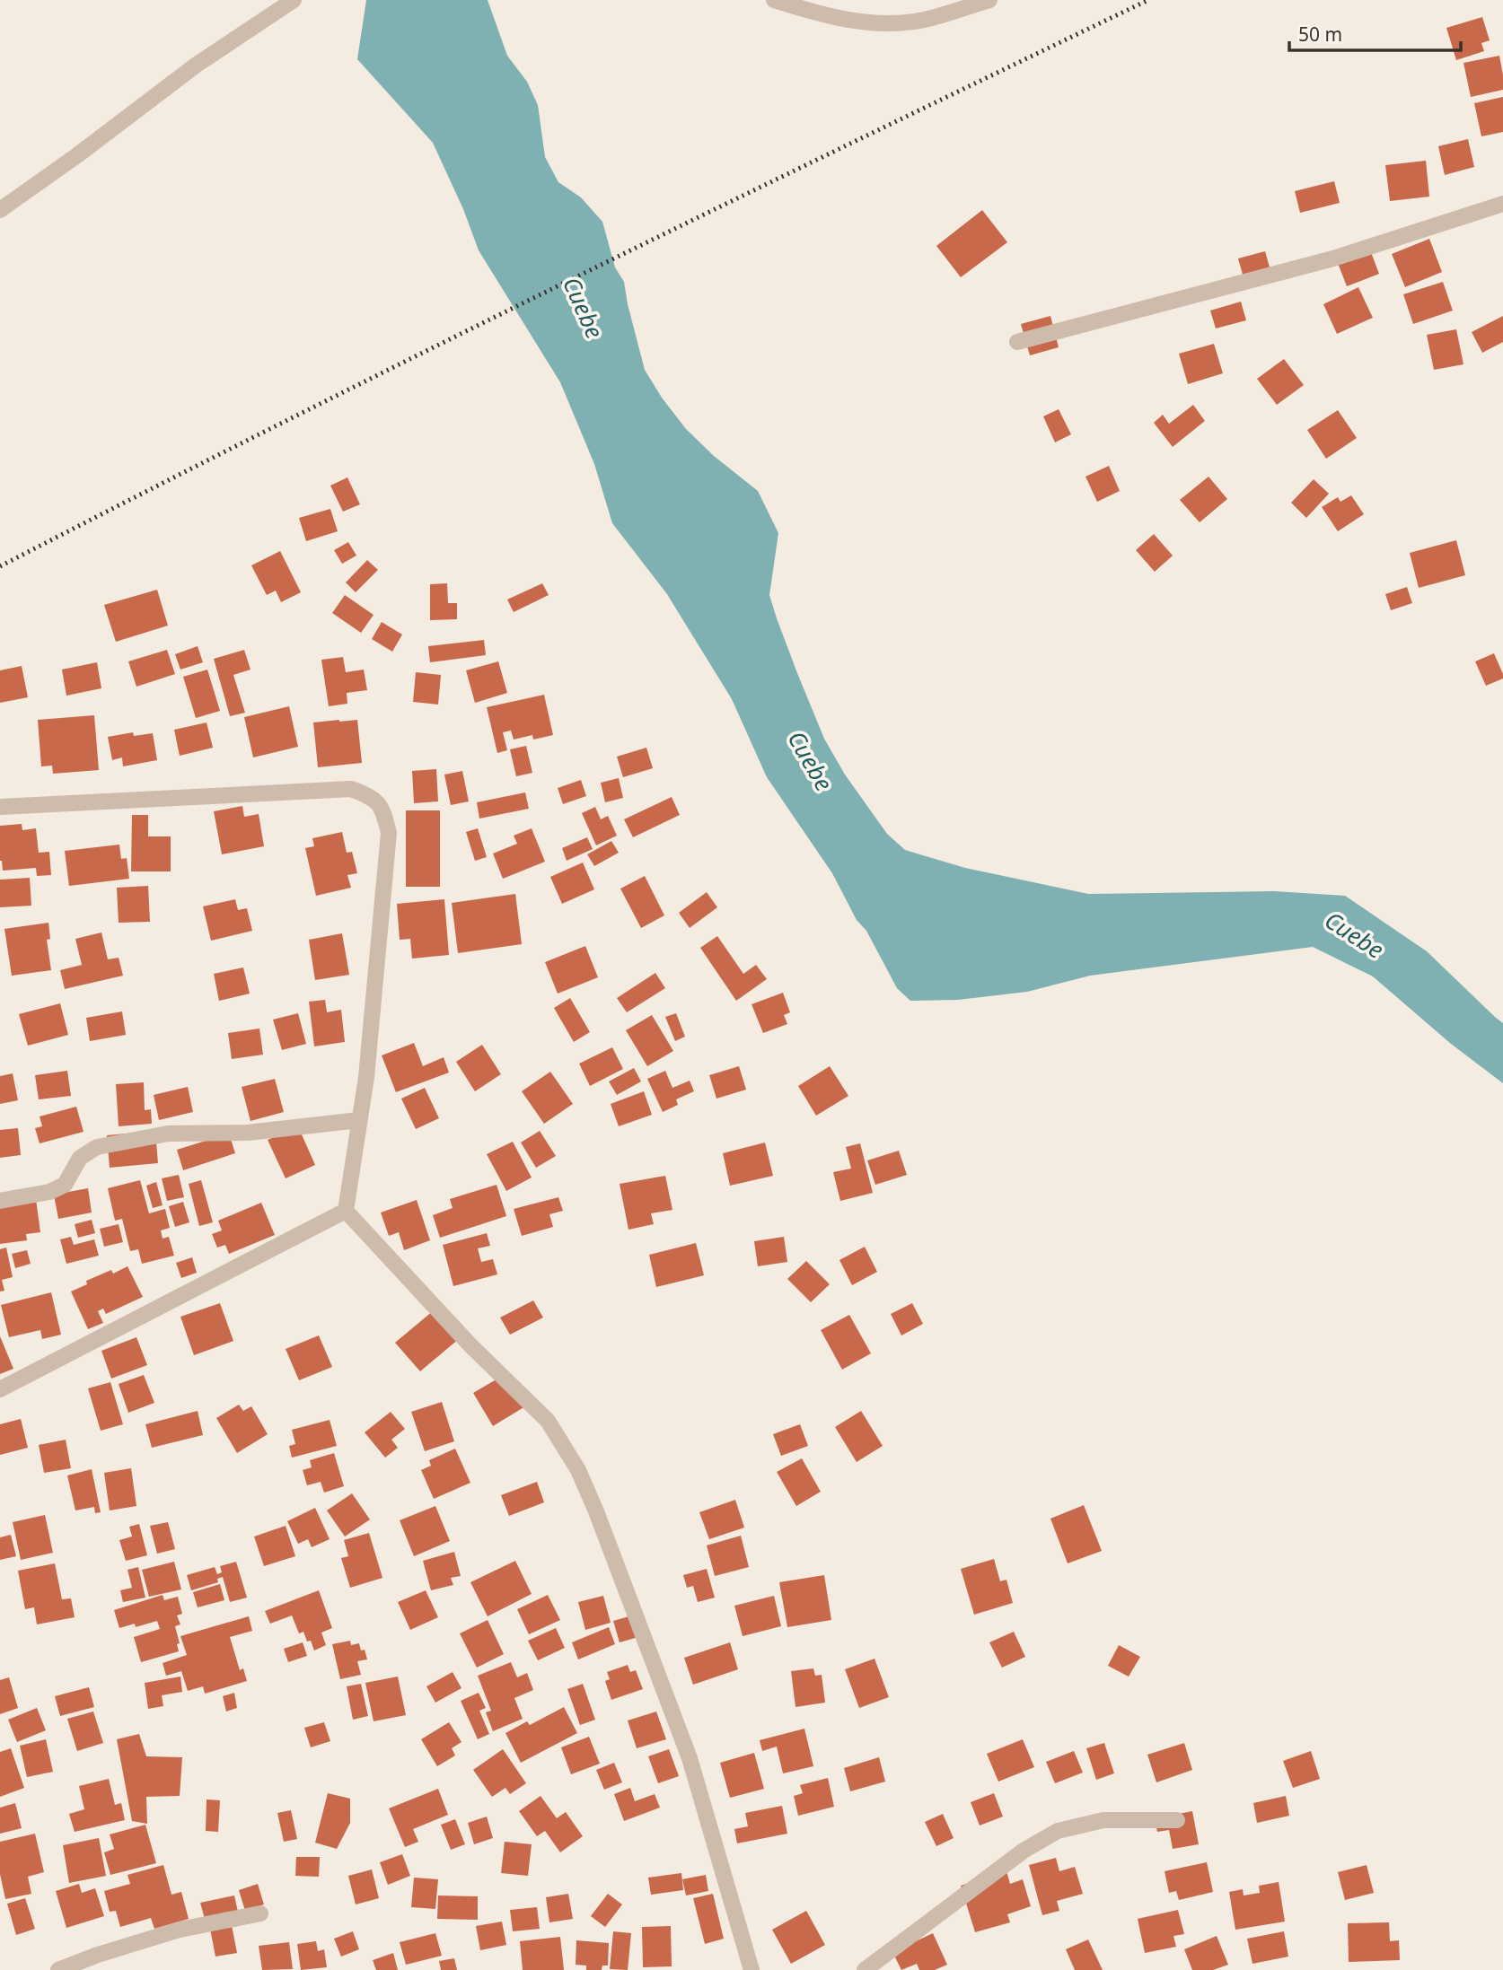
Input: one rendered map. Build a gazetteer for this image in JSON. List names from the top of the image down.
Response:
{
  "water": ["Cuebe"],
  "scale_bar": "50 m"
}
